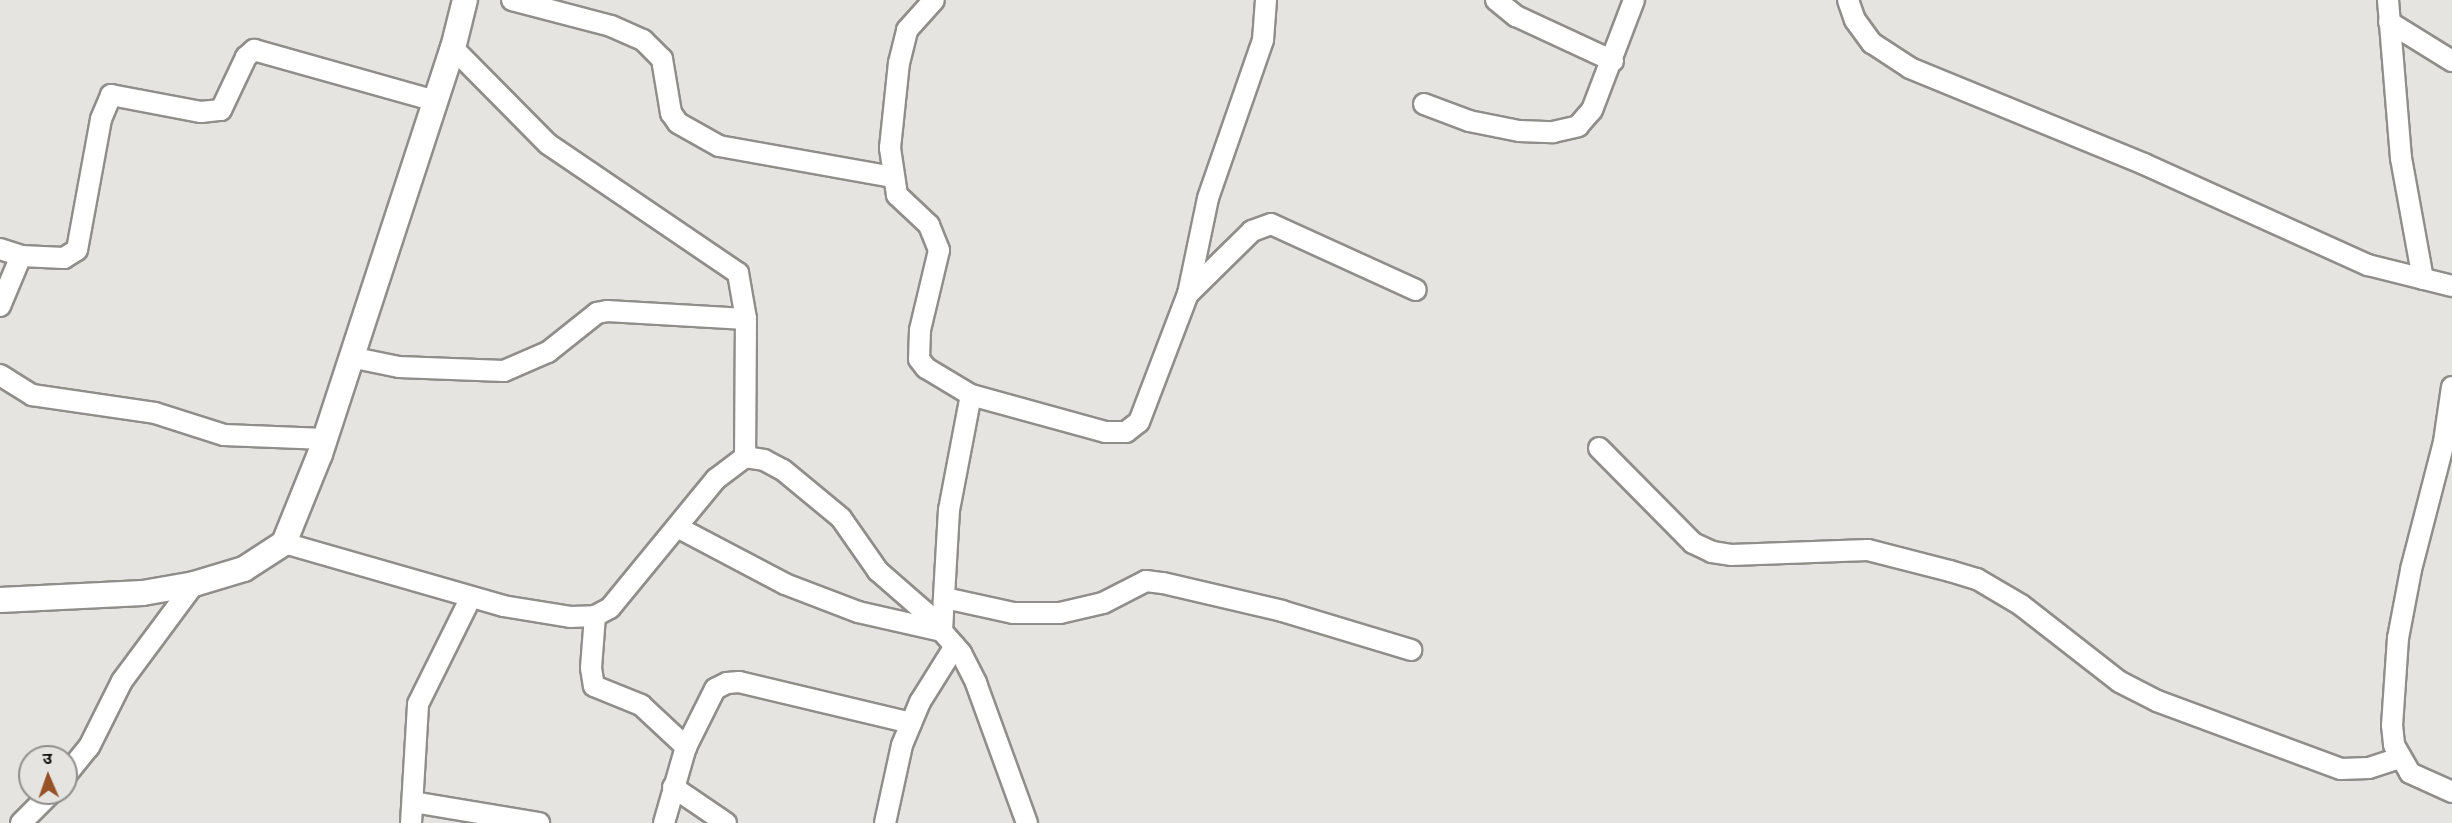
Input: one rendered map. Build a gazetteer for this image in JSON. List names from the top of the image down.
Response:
{
  "north": "top"
}
